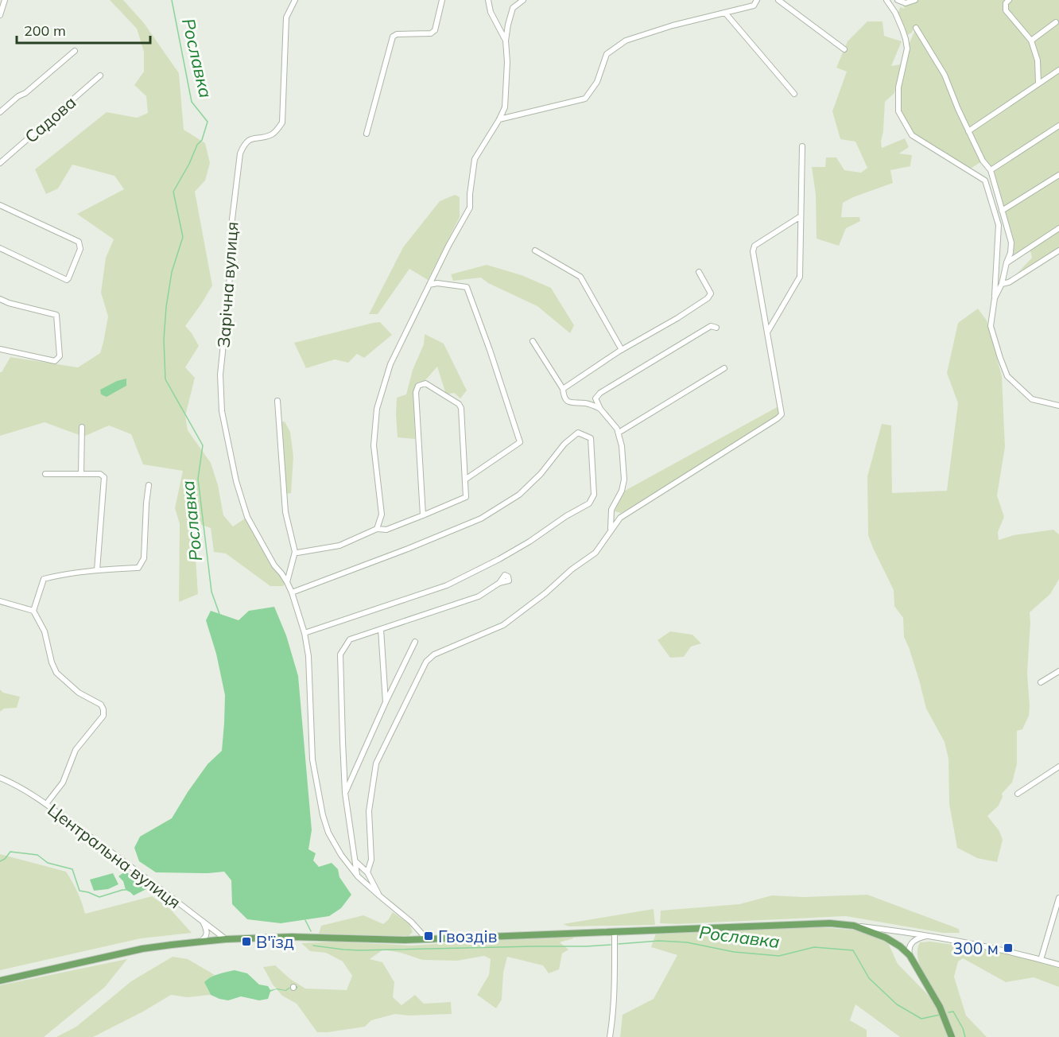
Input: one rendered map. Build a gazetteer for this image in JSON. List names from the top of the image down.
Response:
{
  "streets": {
    "street": ["Садова", "Зарічна вулиця", "Центральна вулиця"]
  },
  "water": ["Рославка"],
  "places": {
    "transit": ["Гвоздів", "В'їзд", "300 м"]
  },
  "scale_bar": "200 m"
}
